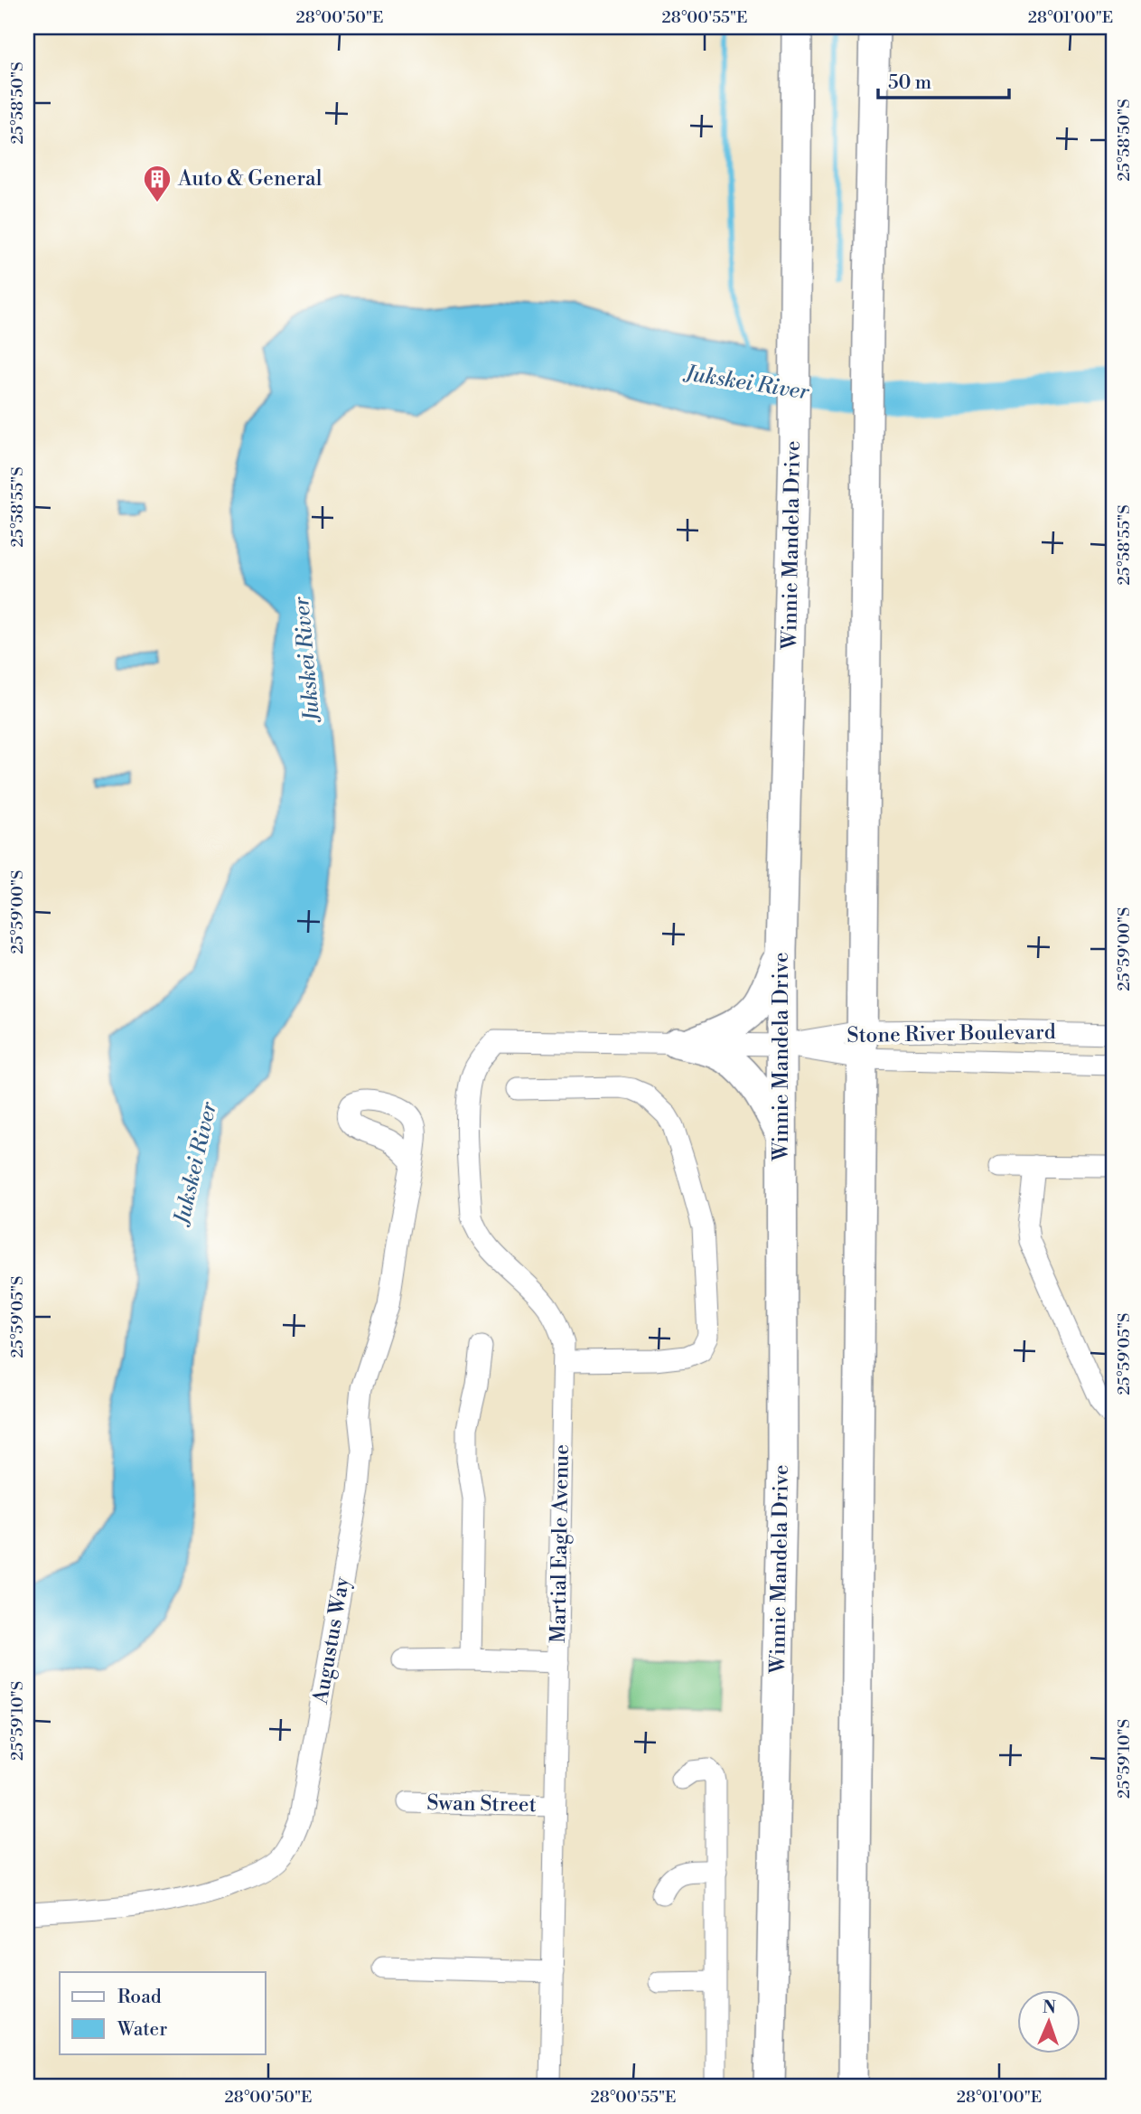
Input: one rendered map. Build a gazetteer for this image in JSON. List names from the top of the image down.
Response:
{
  "streets": {
    "main road": ["Winnie Mandela Drive"],
    "street": [
      "Stone River Boulevard",
      "Martial Eagle Avenue",
      "Augustus Way",
      "Swan Street"
    ]
  },
  "crossings": [
    ["Winnie Mandela Drive", "Stone River Boulevard"],
    ["Stone River Boulevard", "Martial Eagle Avenue"],
    ["Martial Eagle Avenue", "Swan Street"]
  ],
  "water": ["Jukskei River"],
  "places": {
    "building": ["Auto & General"]
  },
  "legend": ["Road", "Water"],
  "scale_bar": "50 m",
  "north": "top",
  "coordinates": [
    "28°00'50\"E",
    "28°00'55\"E",
    "28°01'00\"E",
    "25°58'50\"S",
    "25°58'55\"S",
    "25°59'00\"S",
    "25°59'05\"S",
    "25°59'10\"S"
  ]
}
